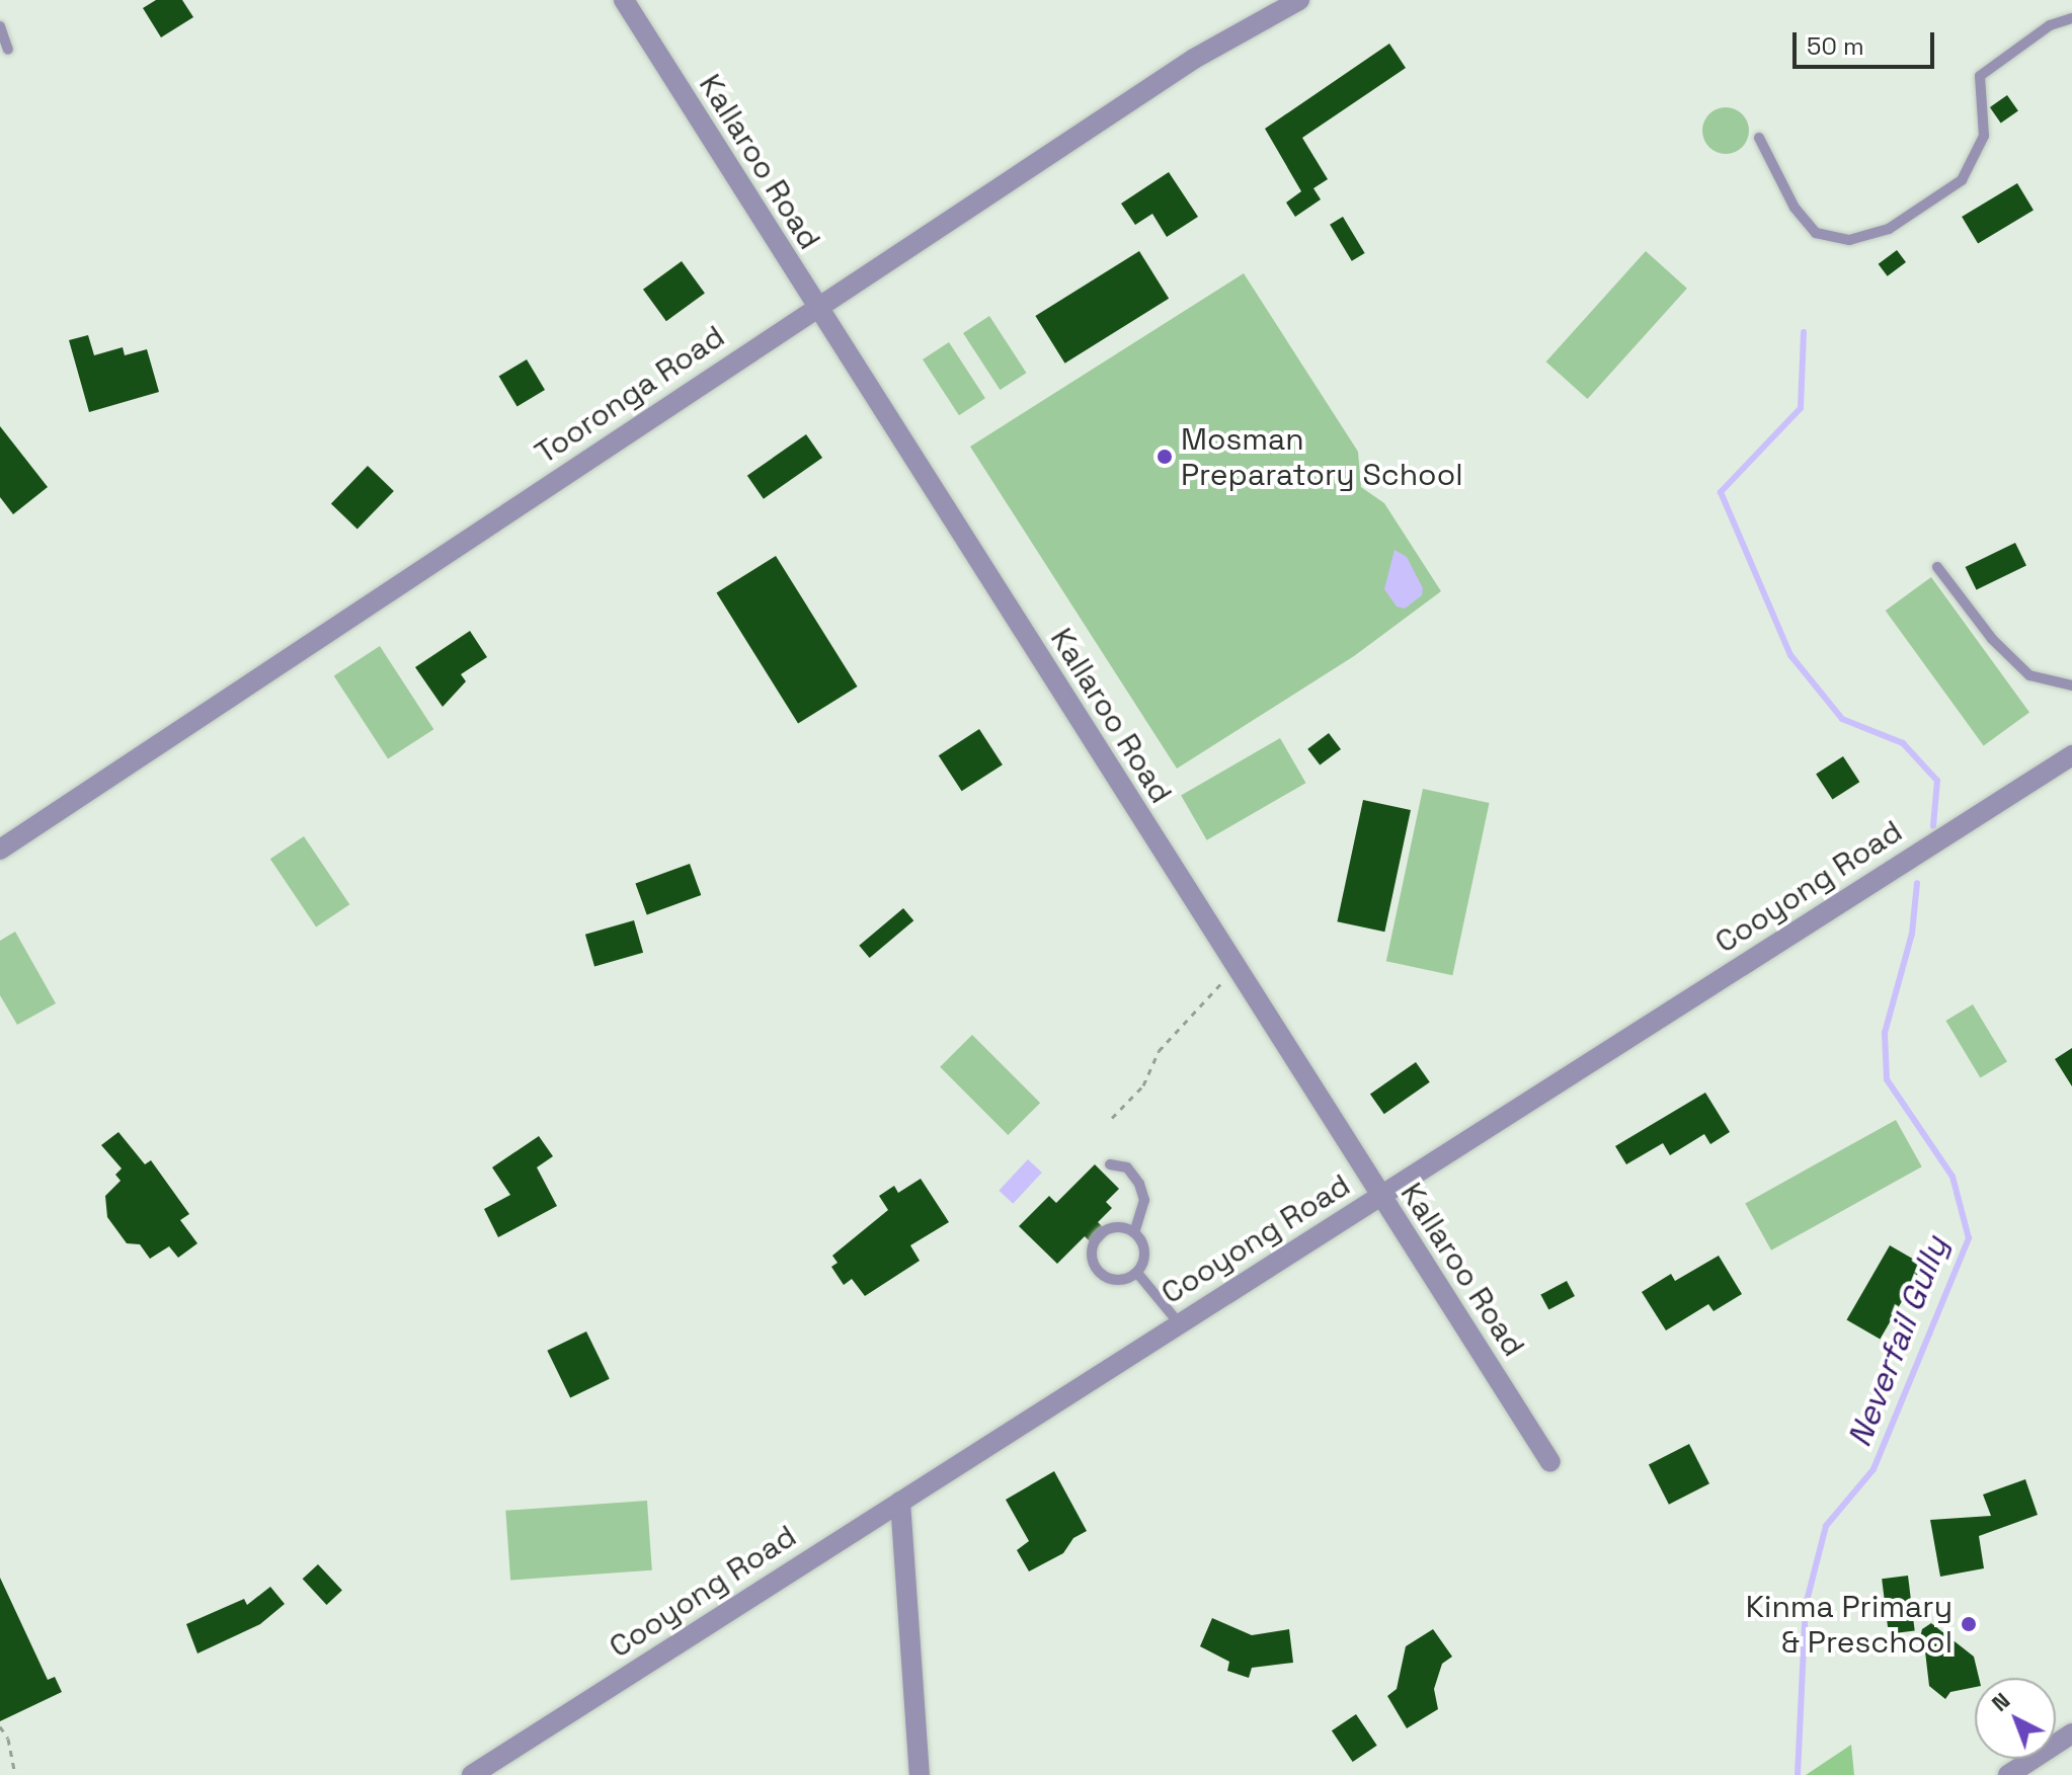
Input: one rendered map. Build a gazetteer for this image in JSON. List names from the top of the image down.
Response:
{
  "streets": {
    "street": ["Kallaroo Road", "Tooronga Road", "Cooyong Road"]
  },
  "crossings": [
    ["Kallaroo Road", "Tooronga Road"],
    ["Kallaroo Road", "Cooyong Road"]
  ],
  "water": ["Neverfail Gully"],
  "places": ["Mosman Preparatory School", "Kinma Primary & Preschool"],
  "scale_bar": "50 m",
  "north": "top left"
}
